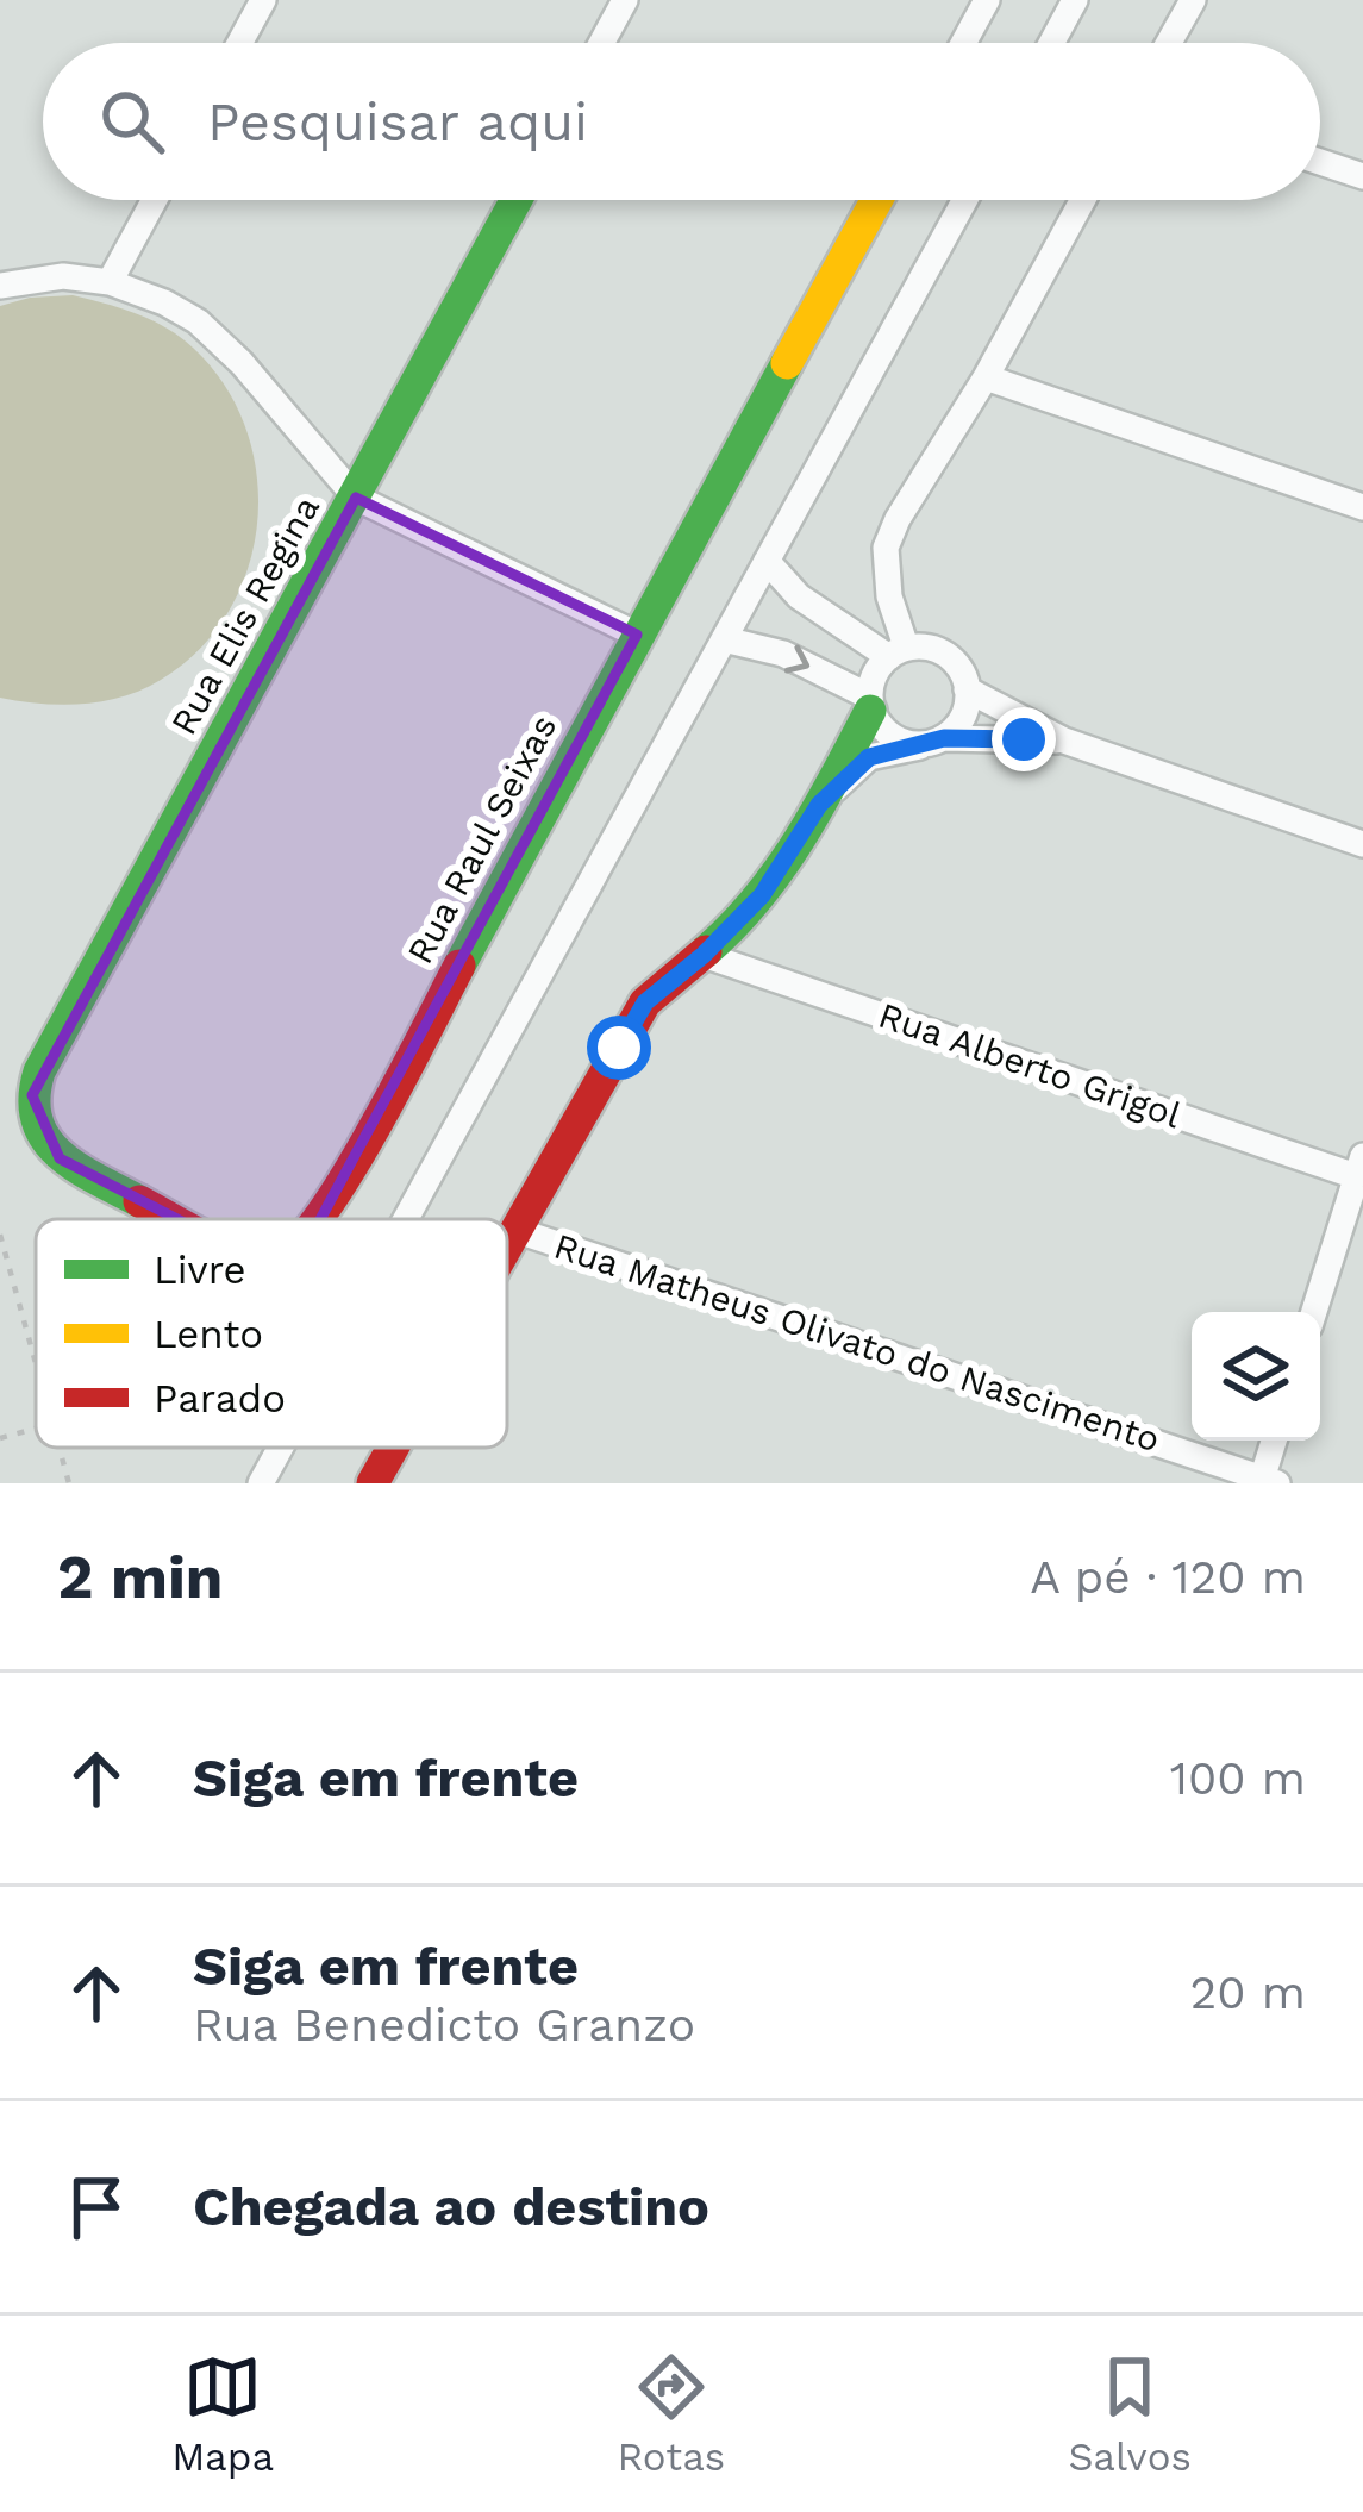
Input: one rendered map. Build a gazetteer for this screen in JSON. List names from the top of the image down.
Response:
{
  "streets": {
    "street": [
      "Rua Elis Regina",
      "Rua Raul Seixas",
      "Rua Alberto Grigol",
      "Rua Matheus Olivato do Nascimento"
    ]
  },
  "crossings": [
    ["Rua Elis Regina", "Rua Raul Seixas"]
  ],
  "legend": ["Livre", "Lento", "Parado"],
  "page": {
    "search": "Pesquisar aqui",
    "heading": ["2 min", "A pé · 120 m"],
    "list": [
      ["Siga em frente", "100 m"],
      ["Siga em frente", "Rua Benedicto Granzo", "20 m"],
      "Chegada ao destino"
    ],
    "nav": ["Mapa", "Rotas", "Salvos"]
  }
}
